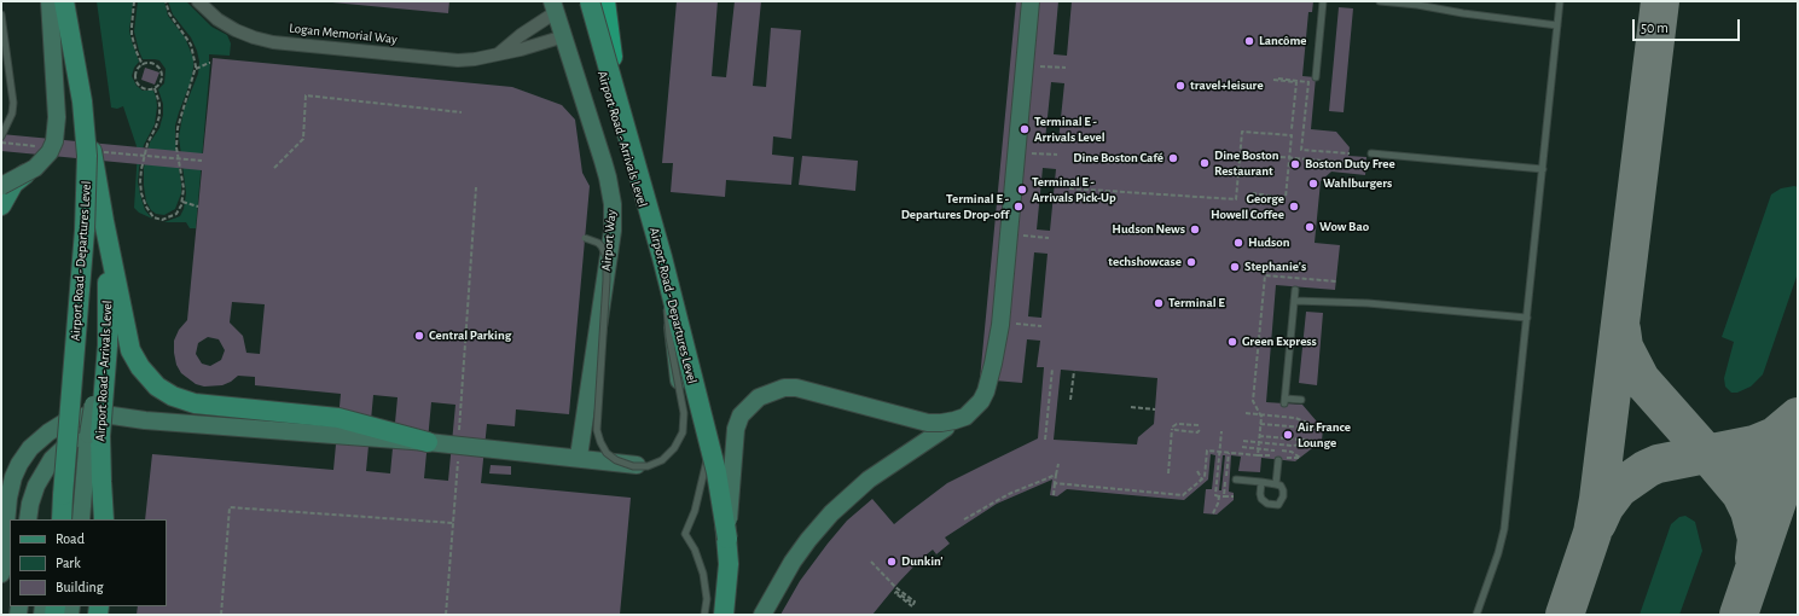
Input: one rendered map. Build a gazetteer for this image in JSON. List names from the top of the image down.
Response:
{
  "streets": {
    "main road": ["Airport Road - Arrivals Level", "Airport Way", "Airport Road - Departures Level"],
    "street": ["Logan Memorial Way"]
  },
  "crossings": [
    ["Logan Memorial Way", "Airport Way"],
    ["Airport Road - Arrivals Level", "Airport Road - Departures Level"]
  ],
  "places": [
    "Lancôme",
    "travel+leisure",
    "Terminal E - Arrivals Level",
    "Dine Boston Café",
    "Dine Boston Restaurant",
    "Boston Duty Free",
    "Wahlburgers",
    "Terminal E - Arrivals Pick-Up",
    "Terminal E - Departures Drop-off",
    "George Howell Coffee",
    "Wow Bao",
    "Hudson News",
    "Hudson",
    "techshowcase",
    "Stephanie's",
    "Terminal E",
    "Central Parking",
    "Green Express",
    "Air France Lounge",
    "Dunkin'"
  ],
  "legend": ["Road", "Park", "Building"],
  "scale_bar": "50 m"
}
